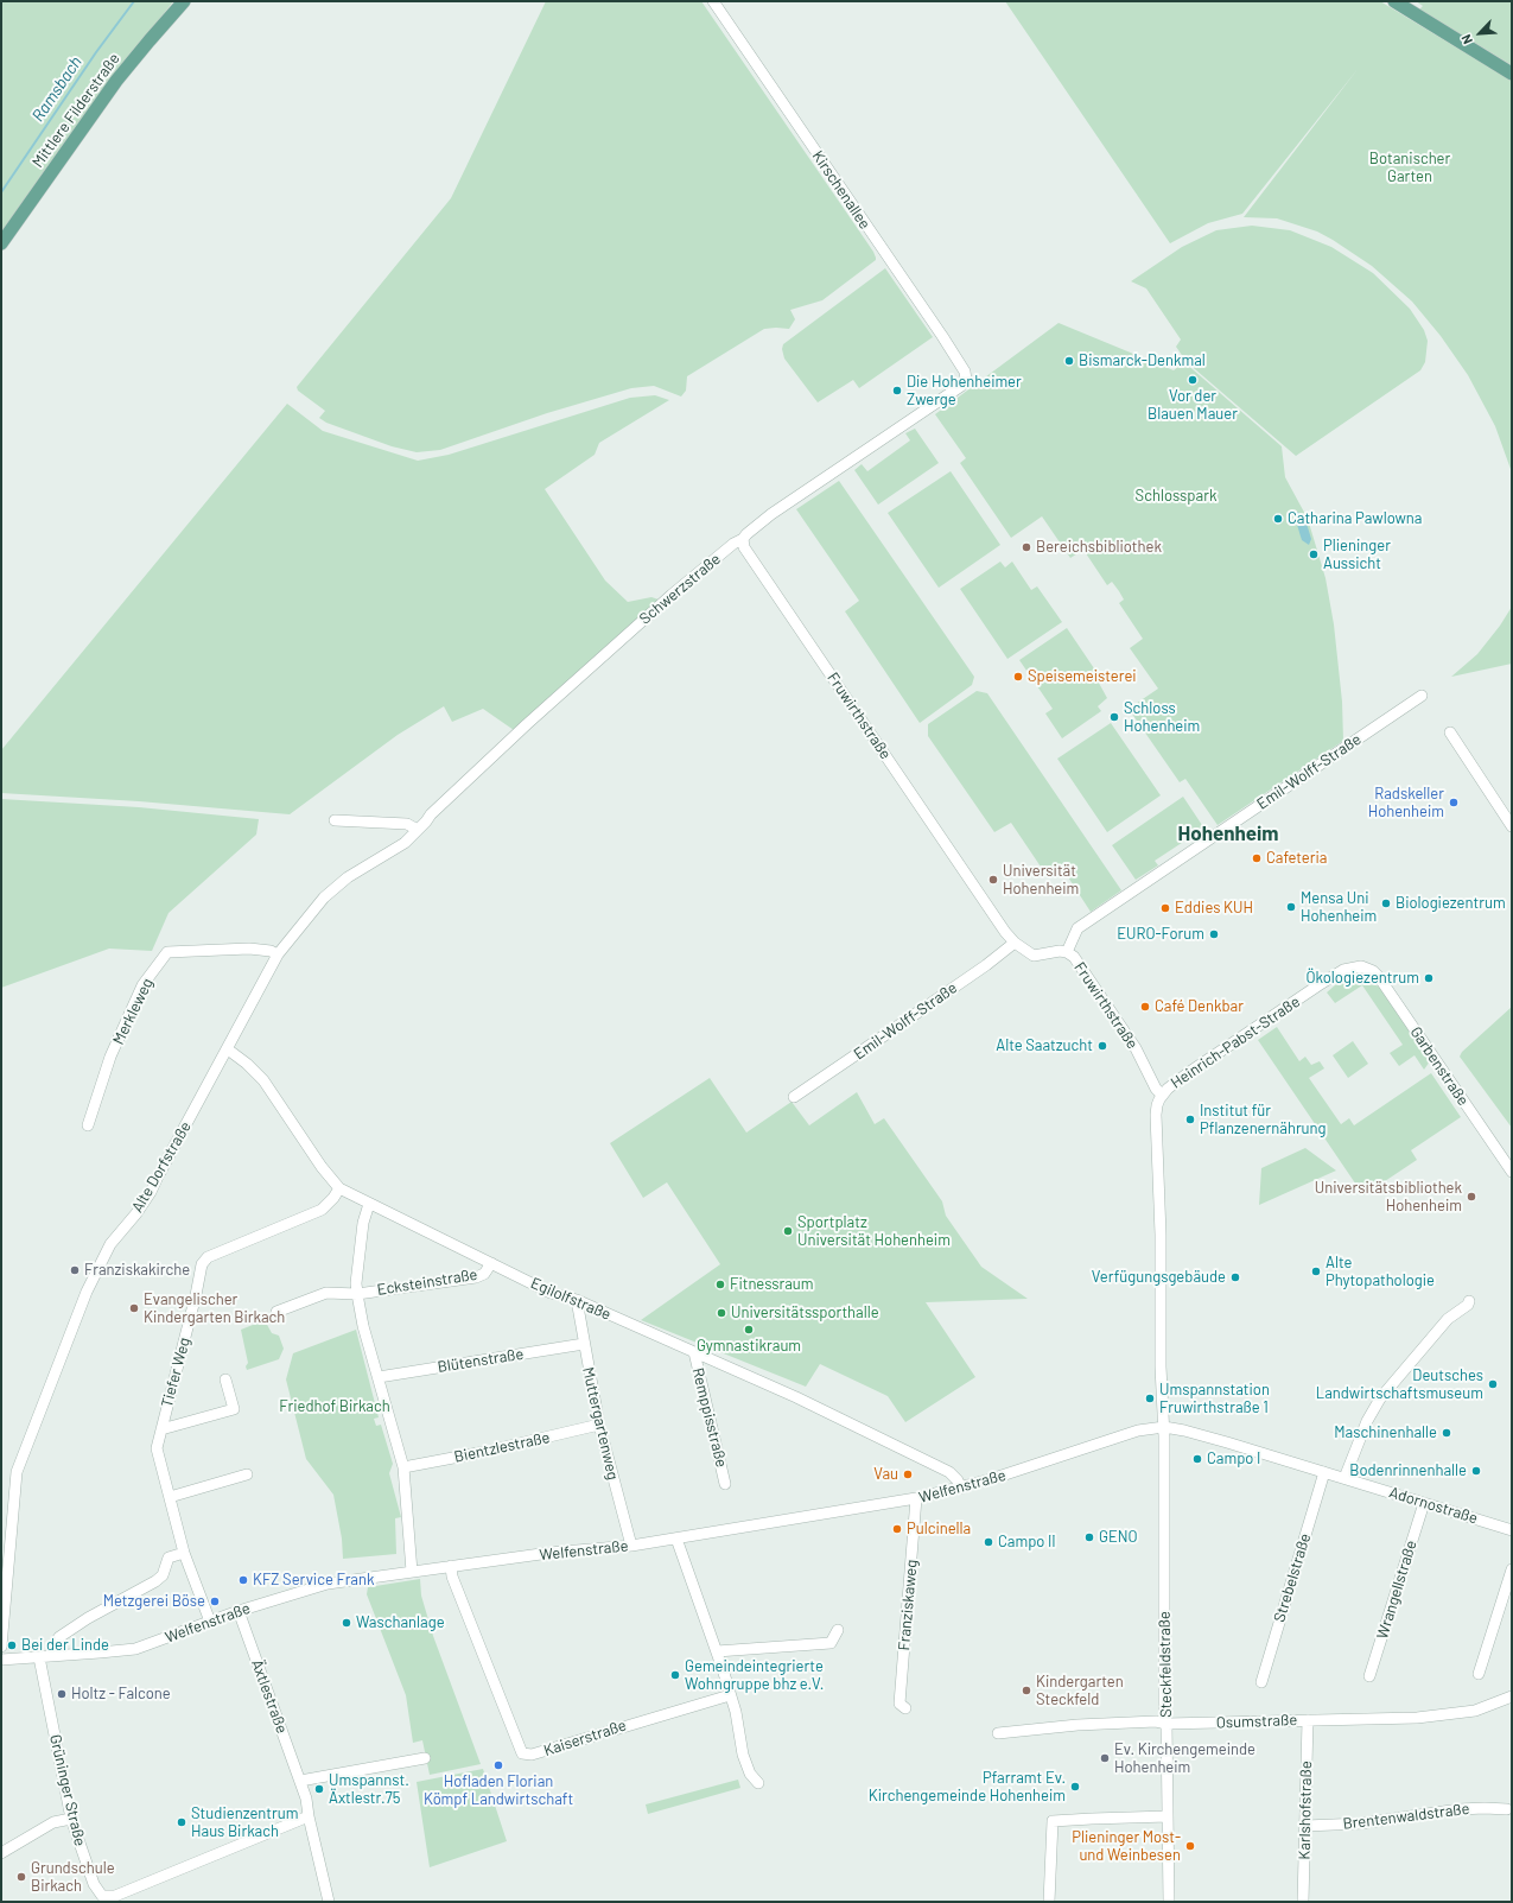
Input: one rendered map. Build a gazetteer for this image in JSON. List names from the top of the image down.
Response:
{
  "streets": {
    "main road": ["Mittlere Filderstraße"],
    "street": [
      "Kirschenallee",
      "Schwerzstraße",
      "Fruwirthstraße",
      "Emil-Wolff-Straße",
      "Merkleweg",
      "Heinrich-Pabst-Straße",
      "Garbenstraße",
      "Alte Dorfstraße",
      "Ecksteinstraße",
      "Egilolfstraße",
      "Blütenstraße",
      "Tiefer Weg",
      "Remppisstraße",
      "Muttergartenweg",
      "Bientzlestraße",
      "Welfenstraße",
      "Adornostraße",
      "Strebelstraße",
      "Wrangellstraße",
      "Franziskaweg",
      "Steckfeldstraße",
      "Äxtlestraße",
      "Osumstraße",
      "Kaiserstraße",
      "Grüninger Straße",
      "Karlshofstraße",
      "Brentenwaldstraße"
    ]
  },
  "crossings": [
    ["Kirschenallee", "Schwerzstraße"],
    ["Schwerzstraße", "Fruwirthstraße"],
    ["Schwerzstraße", "Alte Dorfstraße"],
    ["Fruwirthstraße", "Emil-Wolff-Straße"],
    ["Fruwirthstraße", "Heinrich-Pabst-Straße"],
    ["Merkleweg", "Alte Dorfstraße"],
    ["Heinrich-Pabst-Straße", "Garbenstraße"],
    ["Alte Dorfstraße", "Egilolfstraße"],
    ["Ecksteinstraße", "Egilolfstraße"],
    ["Egilolfstraße", "Tiefer Weg"],
    ["Egilolfstraße", "Remppisstraße"],
    ["Egilolfstraße", "Muttergartenweg"],
    ["Egilolfstraße", "Welfenstraße"],
    ["Blütenstraße", "Muttergartenweg"],
    ["Tiefer Weg", "Welfenstraße"],
    ["Muttergartenweg", "Bientzlestraße"],
    ["Muttergartenweg", "Welfenstraße"],
    ["Welfenstraße", "Adornostraße"],
    ["Welfenstraße", "Franziskaweg"],
    ["Welfenstraße", "Steckfeldstraße"],
    ["Welfenstraße", "Äxtlestraße"],
    ["Welfenstraße", "Kaiserstraße"],
    ["Welfenstraße", "Grüninger Straße"],
    ["Adornostraße", "Strebelstraße"],
    ["Adornostraße", "Wrangellstraße"],
    ["Adornostraße", "Steckfeldstraße"],
    ["Steckfeldstraße", "Osumstraße"],
    ["Äxtlestraße", "Grüninger Straße"],
    ["Osumstraße", "Karlshofstraße"],
    ["Karlshofstraße", "Brentenwaldstraße"]
  ],
  "districts": ["Hohenheim"],
  "water": ["Ramsbach"],
  "parks": ["Botanischer Garten", "Schlosspark", "Friedhof Birkach"],
  "places": [
    "Bismarck-Denkmal",
    "Vor der Blauen Mauer",
    "Die Hohenheimer Zwerge",
    "Catharina Pawlowna",
    "Bereichsbibliothek",
    "Plieninger Aussicht",
    "Speisemeisterei",
    "Schloss Hohenheim",
    "Radskeller Hohenheim",
    "Cafeteria",
    "Universität Hohenheim",
    "Biologiezentrum",
    "Mensa Uni Hohenheim",
    "Eddies KUH",
    "EURO-Forum",
    "Ökologiezentrum",
    "Café Denkbar",
    "Alte Saatzucht",
    "Institut für Pflanzenernährung",
    "Universitätsbibliothek Hohenheim",
    "Sportplatz Universität Hohenheim",
    "Franziskakirche",
    "Alte Phytopathologie",
    "Verfügungsgebäude",
    "Fitnessraum",
    "Evangelischer Kindergarten Birkach",
    "Universitätssporthalle",
    "Gymnastikraum",
    "Deutsches Landwirtschaftsmuseum",
    "Umspannstation Fruwirthstraße 1",
    "Maschinenhalle",
    "Campo I",
    "Bodenrinnenhalle",
    "Vau",
    "Pulcinella",
    "GENO",
    "Campo II",
    "KFZ Service Frank",
    "Metzgerei Böse",
    "Waschanlage",
    "Bei der Linde",
    "Gemeindeintegrierte Wohngruppe bhz e.V.",
    "Kindergarten Steckfeld",
    "Holtz - Falcone",
    "Ev. Kirchengemeinde Hohenheim",
    "Hofladen Florian Kömpf Landwirtschaft",
    "Pfarramt Ev. Kirchengemeinde Hohenheim",
    "Umspannst. Äxtlestr.75",
    "Studienzentrum Haus Birkach",
    "Plieninger Most- und Weinbesen",
    "Grundschule Birkach"
  ],
  "north": "bottom left"
}
